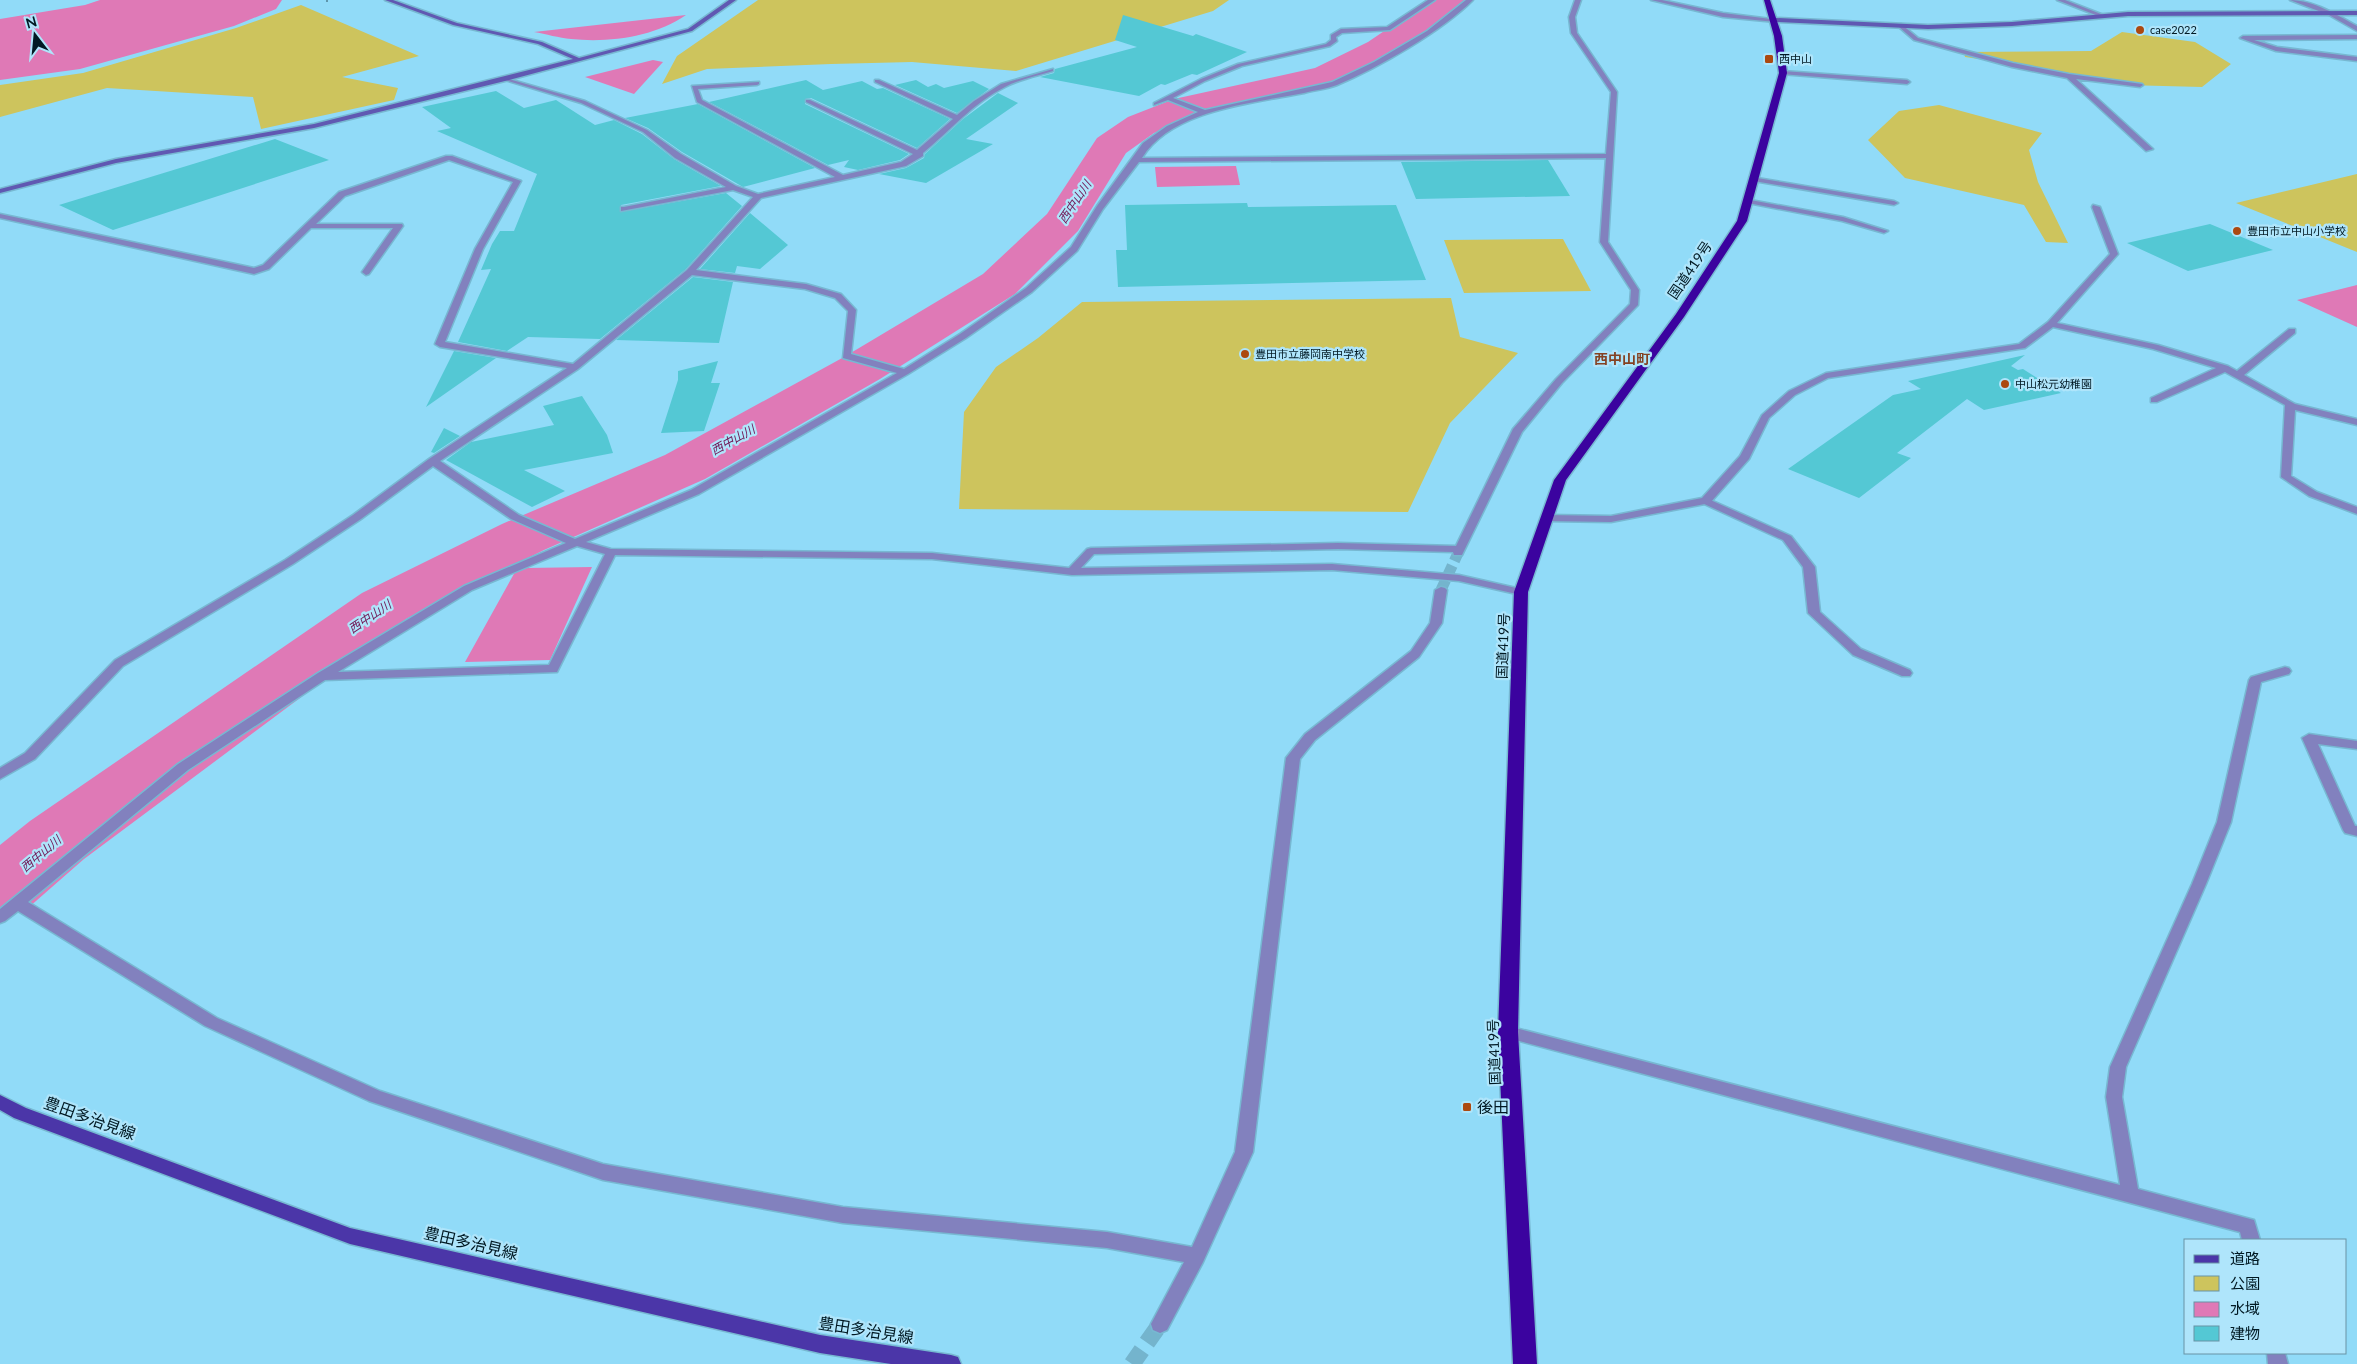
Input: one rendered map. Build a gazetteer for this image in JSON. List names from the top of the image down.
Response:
{
  "streets": {
    "highway": ["国道419号"],
    "main road": ["豊田多治見線"]
  },
  "districts": ["西中山町"],
  "water": ["西中山川"],
  "places": {
    "other": [
      "case2022",
      "豊田市立中山小学校",
      "豊田市立藤岡南中学校",
      "中山松元幼稚園"
    ],
    "transit": ["西中山", "後田"]
  },
  "legend": [
    "道路",
    "公園",
    "水域",
    "建物"
  ],
  "north": "top"
}
